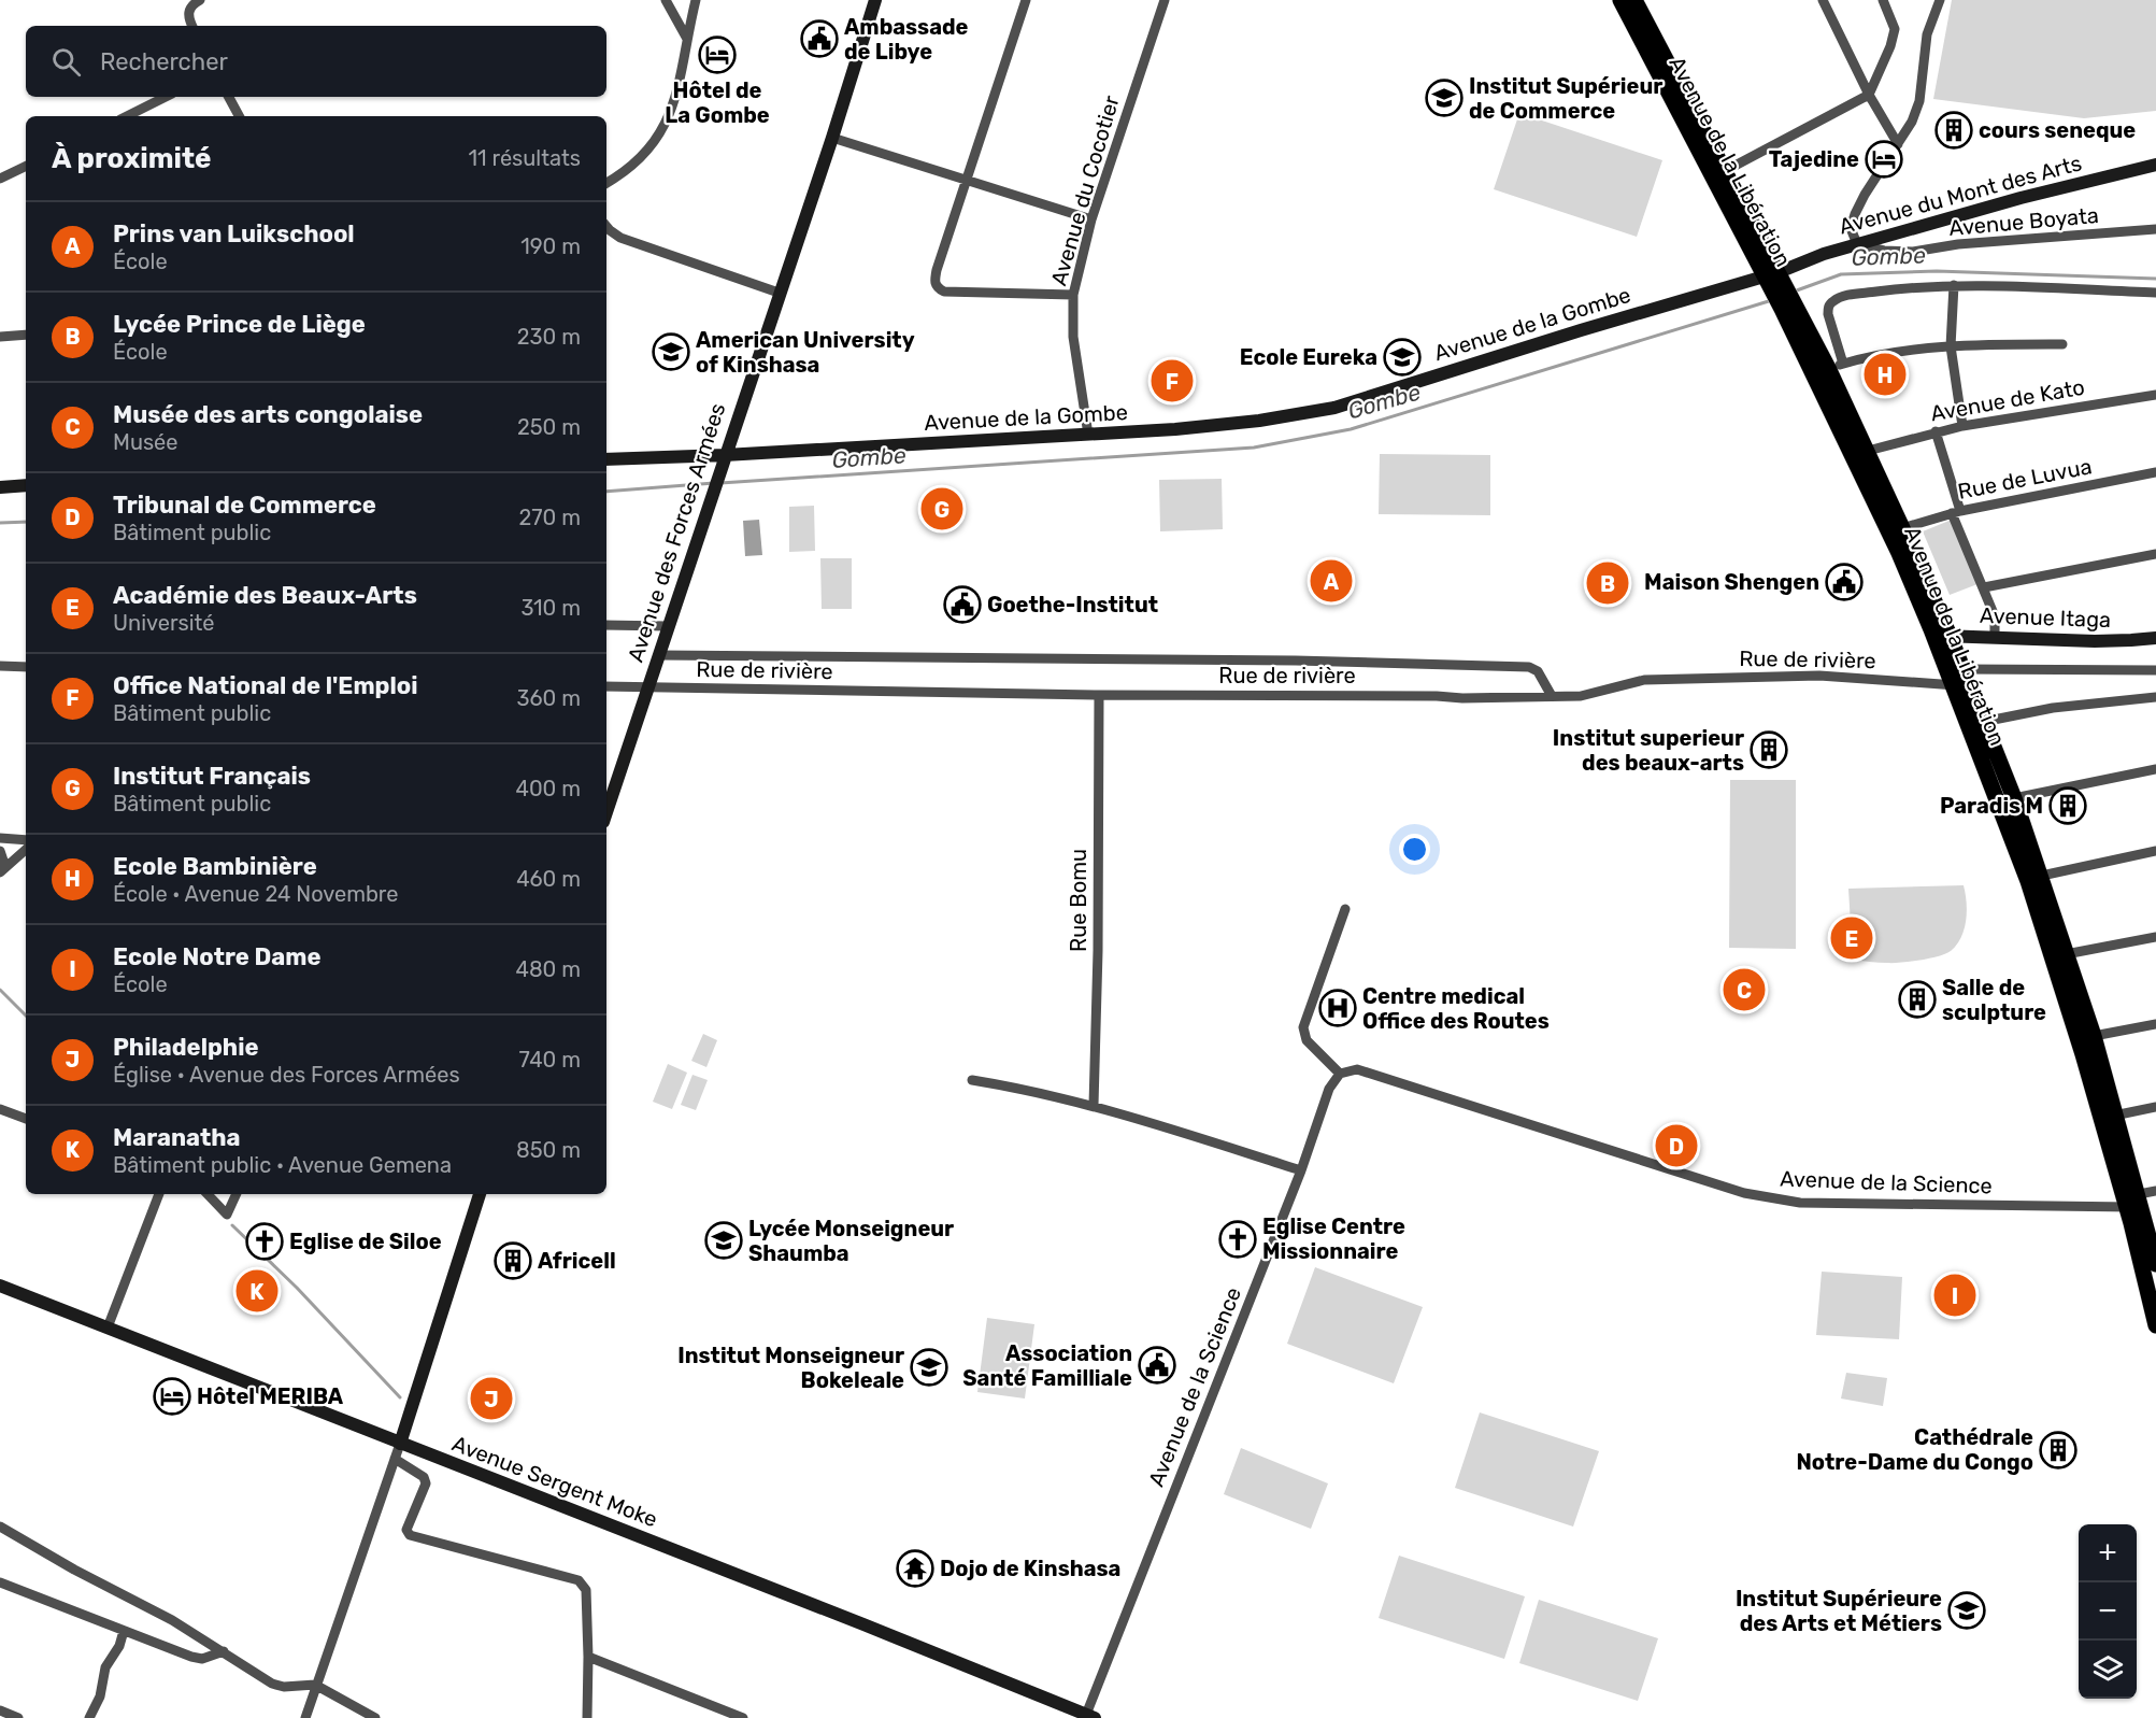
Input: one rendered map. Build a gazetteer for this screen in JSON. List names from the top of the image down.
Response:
{
  "streets": {
    "main road": ["Avenue de la Libération"],
    "street": [
      "Avenue du Cocotier",
      "Avenue du Mont des Arts",
      "Avenue Boyata",
      "Avenue de la Gombe",
      "Avenue de Kato",
      "Rue de Luvua",
      "Avenue des Forces Armées",
      "Avenue Itaga",
      "Rue de rivière",
      "Rue Bomu",
      "Avenue de la Science",
      "Avenue Sergent Moke"
    ]
  },
  "crossings": [
    ["Avenue de la Libération", "Avenue du Mont des Arts"],
    ["Avenue de la Libération", "Avenue de la Gombe"],
    ["Avenue de la Libération", "Avenue de Kato"],
    ["Avenue de la Libération", "Rue de Luvua"],
    ["Avenue de la Libération", "Avenue Itaga"],
    ["Avenue de la Libération", "Rue de rivière"],
    ["Avenue de la Libération", "Avenue de la Science"],
    ["Avenue du Cocotier", "Avenue de la Gombe"],
    ["Avenue du Mont des Arts", "Avenue Boyata"],
    ["Avenue du Mont des Arts", "Avenue de la Gombe"],
    ["Avenue de la Gombe", "Avenue des Forces Armées"],
    ["Avenue des Forces Armées", "Rue de rivière"],
    ["Rue de rivière", "Rue Bomu"],
    ["Avenue de la Science", "Avenue Sergent Moke"]
  ],
  "water": ["Gombe"],
  "places": {
    "public building": [
      "Ambassade de Libye",
      "Maison Shengen",
      "Goethe-Institut",
      "Association Santé Familliale"
    ],
    "hotel": ["Hôtel de La Gombe", "Tajedine", "Hôtel MERIBA"],
    "school or university": [
      "Institut Supérieur de Commerce",
      "American University of Kinshasa",
      "Ecole Eureka",
      "Lycée Monseigneur Shaumba",
      "Institut Monseigneur Bokeleale",
      "Institut Supérieure des Arts et Métiers"
    ],
    "building": [
      "cours seneque",
      "Institut superieur des beaux-arts",
      "Paradis M",
      "Salle de sculpture",
      "Africell",
      "Cathédrale Notre-Dame du Congo"
    ],
    "hospital": ["Centre medical Office des Routes"],
    "church": ["Eglise Centre Missionnaire", "Eglise de Siloe"],
    "temple": ["Dojo de Kinshasa"]
  },
  "page": {
    "search": "Rechercher",
    "heading": ["À proximité", "11 résultats"],
    "list": [
      {
        "mark": "A",
        "name": "Prins van Luikschool",
        "note": "École",
        "value": "190 m"
      },
      {
        "mark": "B",
        "name": "Lycée Prince de Liège",
        "note": "École",
        "value": "230 m"
      },
      {
        "mark": "C",
        "name": "Musée des arts congolaise",
        "note": "Musée",
        "value": "250 m"
      },
      {
        "mark": "D",
        "name": "Tribunal de Commerce",
        "note": "Bâtiment public",
        "value": "270 m"
      },
      {
        "mark": "E",
        "name": "Académie des Beaux-Arts",
        "note": "Université",
        "value": "310 m"
      },
      {
        "mark": "F",
        "name": "Office National de l'Emploi",
        "note": "Bâtiment public",
        "value": "360 m"
      },
      {
        "mark": "G",
        "name": "Institut Français",
        "note": "Bâtiment public",
        "value": "400 m"
      },
      {
        "mark": "H",
        "name": "Ecole Bambinière",
        "note": "École · Avenue 24 Novembre",
        "value": "460 m"
      },
      {
        "mark": "I",
        "name": "Ecole Notre Dame",
        "note": "École",
        "value": "480 m"
      },
      {
        "mark": "J",
        "name": "Philadelphie",
        "note": "Église · Avenue des Forces Armées",
        "value": "740 m"
      },
      {
        "mark": "K",
        "name": "Maranatha",
        "note": "Bâtiment public · Avenue Gemena",
        "value": "850 m"
      }
    ],
    "pins": [
      "H",
      "F",
      "G",
      "A",
      "B",
      "E",
      "C",
      "D",
      "K",
      "I",
      "J"
    ],
    "map_buttons": ["+", "−"]
  }
}
